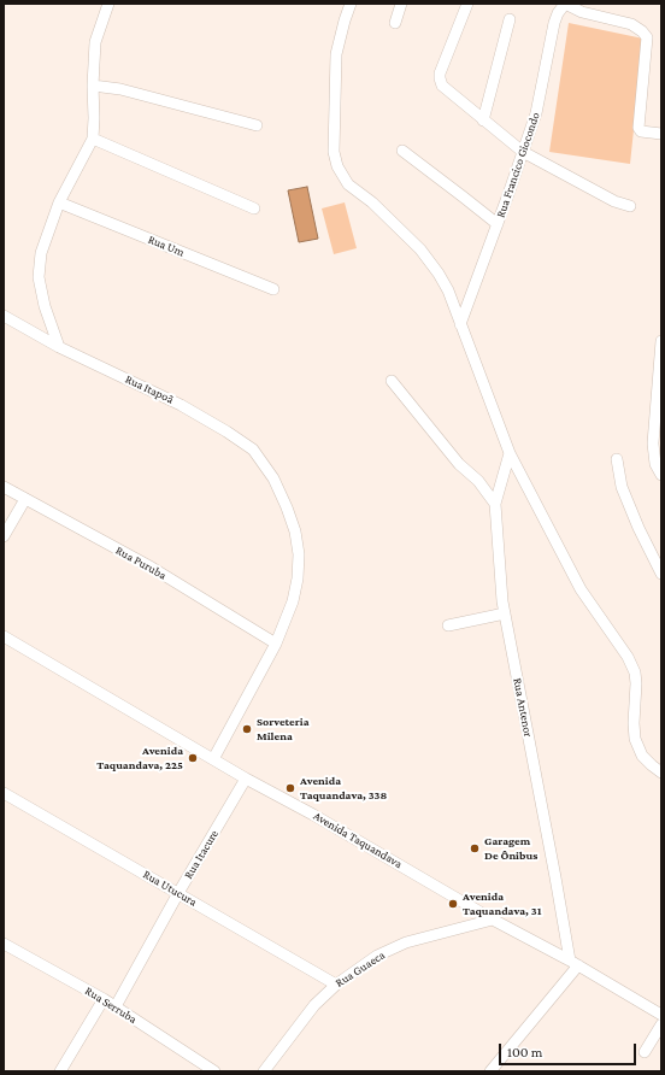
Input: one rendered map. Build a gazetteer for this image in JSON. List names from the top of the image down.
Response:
{
  "streets": {
    "street": [
      "Rua Francico Giocondo",
      "Rua Um",
      "Rua Itapoã",
      "Rua Puruba",
      "Rua Antenor",
      "Avenida Taquandava",
      "Rua Itacure",
      "Rua Utucura",
      "Rua Guaeca",
      "Rua Serruba"
    ]
  },
  "crossings": [
    ["Rua Itapoã", "Rua Puruba"],
    ["Rua Itapoã", "Avenida Taquandava"],
    ["Rua Antenor", "Avenida Taquandava"],
    ["Avenida Taquandava", "Rua Itacure"],
    ["Avenida Taquandava", "Rua Guaeca"],
    ["Rua Itacure", "Rua Utucura"],
    ["Rua Itacure", "Rua Serruba"],
    ["Rua Utucura", "Rua Guaeca"]
  ],
  "places": [
    "Sorveteria Milena",
    "Avenida Taquandava, 225",
    "Avenida Taquandava, 338",
    "Garagem De Ônibus",
    "Avenida Taquandava, 31"
  ],
  "scale_bar": "100 m"
}
